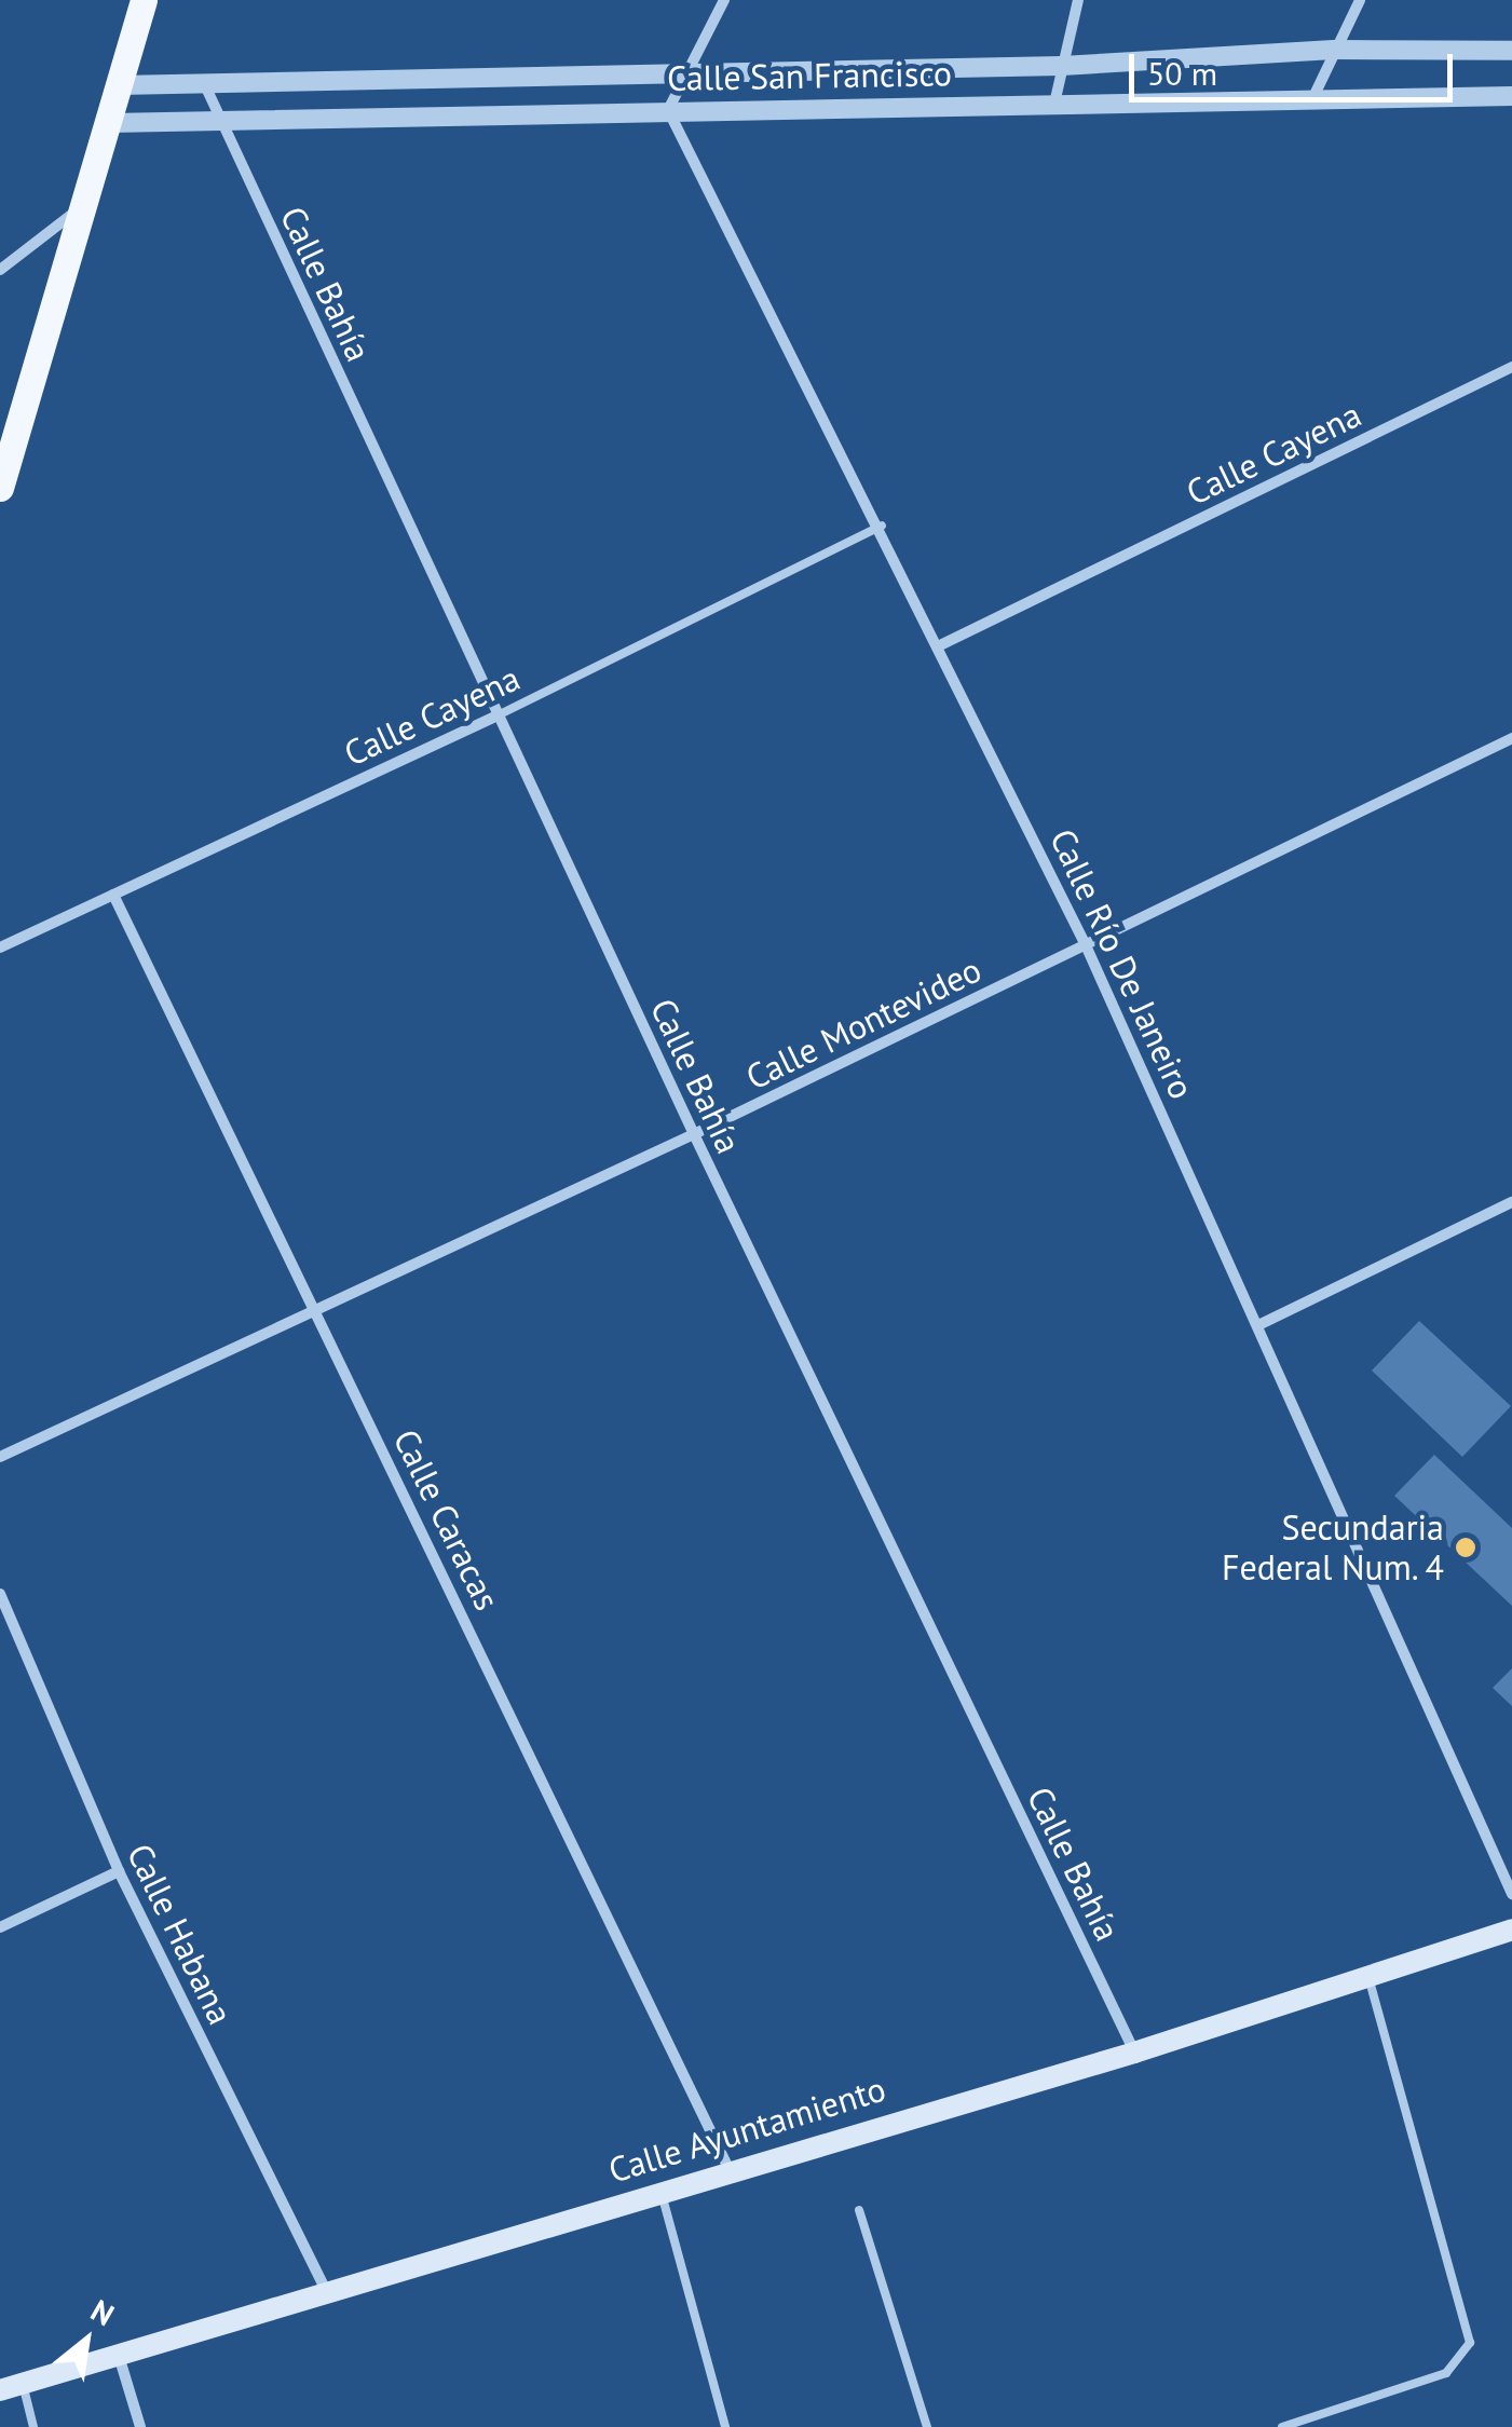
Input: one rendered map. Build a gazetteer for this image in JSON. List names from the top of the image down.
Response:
{
  "streets": {
    "main road": ["Calle Ayuntamiento"],
    "street": [
      "Calle San Francisco",
      "Calle Bahía",
      "Calle Cayena",
      "Calle Río De Janeiro",
      "Calle Montevideo",
      "Calle Caracas",
      "Calle Habana"
    ]
  },
  "crossings": [
    ["Calle San Francisco", "Calle Bahía"],
    ["Calle San Francisco", "Calle Río De Janeiro"],
    ["Calle Bahía", "Calle Cayena"],
    ["Calle Bahía", "Calle Montevideo"],
    ["Calle Bahía", "Calle Ayuntamiento"],
    ["Calle Cayena", "Calle Río De Janeiro"],
    ["Calle Cayena", "Calle Caracas"],
    ["Calle Río De Janeiro", "Calle Montevideo"],
    ["Calle Montevideo", "Calle Caracas"],
    ["Calle Caracas", "Calle Ayuntamiento"],
    ["Calle Habana", "Calle Ayuntamiento"]
  ],
  "places": ["Secundaria Federal Num. 4"],
  "scale_bar": "50 m",
  "north": "top right"
}
